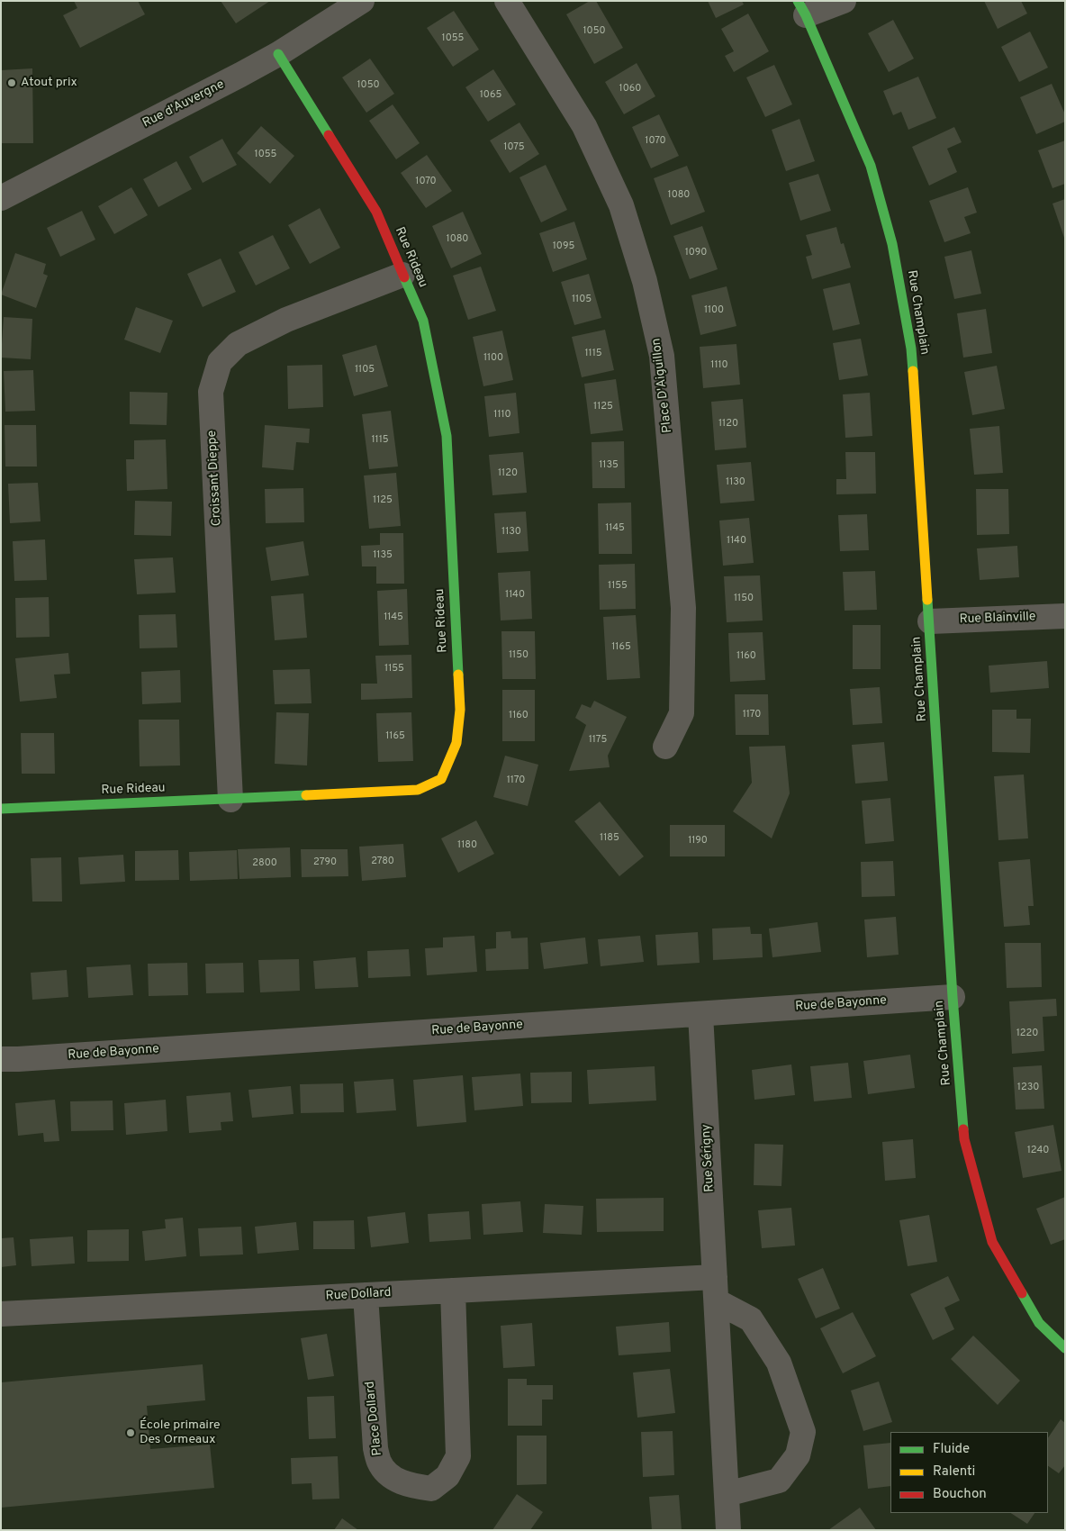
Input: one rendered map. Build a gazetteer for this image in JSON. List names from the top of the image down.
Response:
{
  "streets": {
    "street": [
      "Rue d'Auvergne",
      "Rue Rideau",
      "Rue Champlain",
      "Place D'Aiguillon",
      "Croissant Dieppe",
      "Rue Blainville",
      "Rue de Bayonne",
      "Rue Sérigny",
      "Rue Dollard",
      "Place Dollard"
    ]
  },
  "crossings": [
    ["Rue d'Auvergne", "Rue Rideau"],
    ["Rue Rideau", "Croissant Dieppe"],
    ["Rue Champlain", "Rue Blainville"],
    ["Rue Champlain", "Rue de Bayonne"],
    ["Rue de Bayonne", "Rue Sérigny"],
    ["Rue Sérigny", "Rue Dollard"],
    ["Rue Dollard", "Place Dollard"]
  ],
  "places": ["Atout prix", "École primaire Des Ormeaux"],
  "house_numbers": [
    "1050",
    "1055",
    "1050",
    "1060",
    "1065",
    "1070",
    "1075",
    "1055",
    "1070",
    "1080",
    "1080",
    "1095",
    "1090",
    "1105",
    "1100",
    "1115",
    "1100",
    "1110",
    "1105",
    "1125",
    "1110",
    "1120",
    "1115",
    "1135",
    "1120",
    "1130",
    "1125",
    "1145",
    "1130",
    "1140",
    "1135",
    "1155",
    "1140",
    "1150",
    "1145",
    "1165",
    "1150",
    "1160",
    "1155",
    "1170",
    "1160",
    "1165",
    "1175",
    "1170",
    "1185",
    "1190",
    "1180",
    "2780",
    "2790",
    "2800",
    "1220",
    "1230",
    "1240"
  ],
  "legend": ["Fluide", "Ralenti", "Bouchon"]
}
